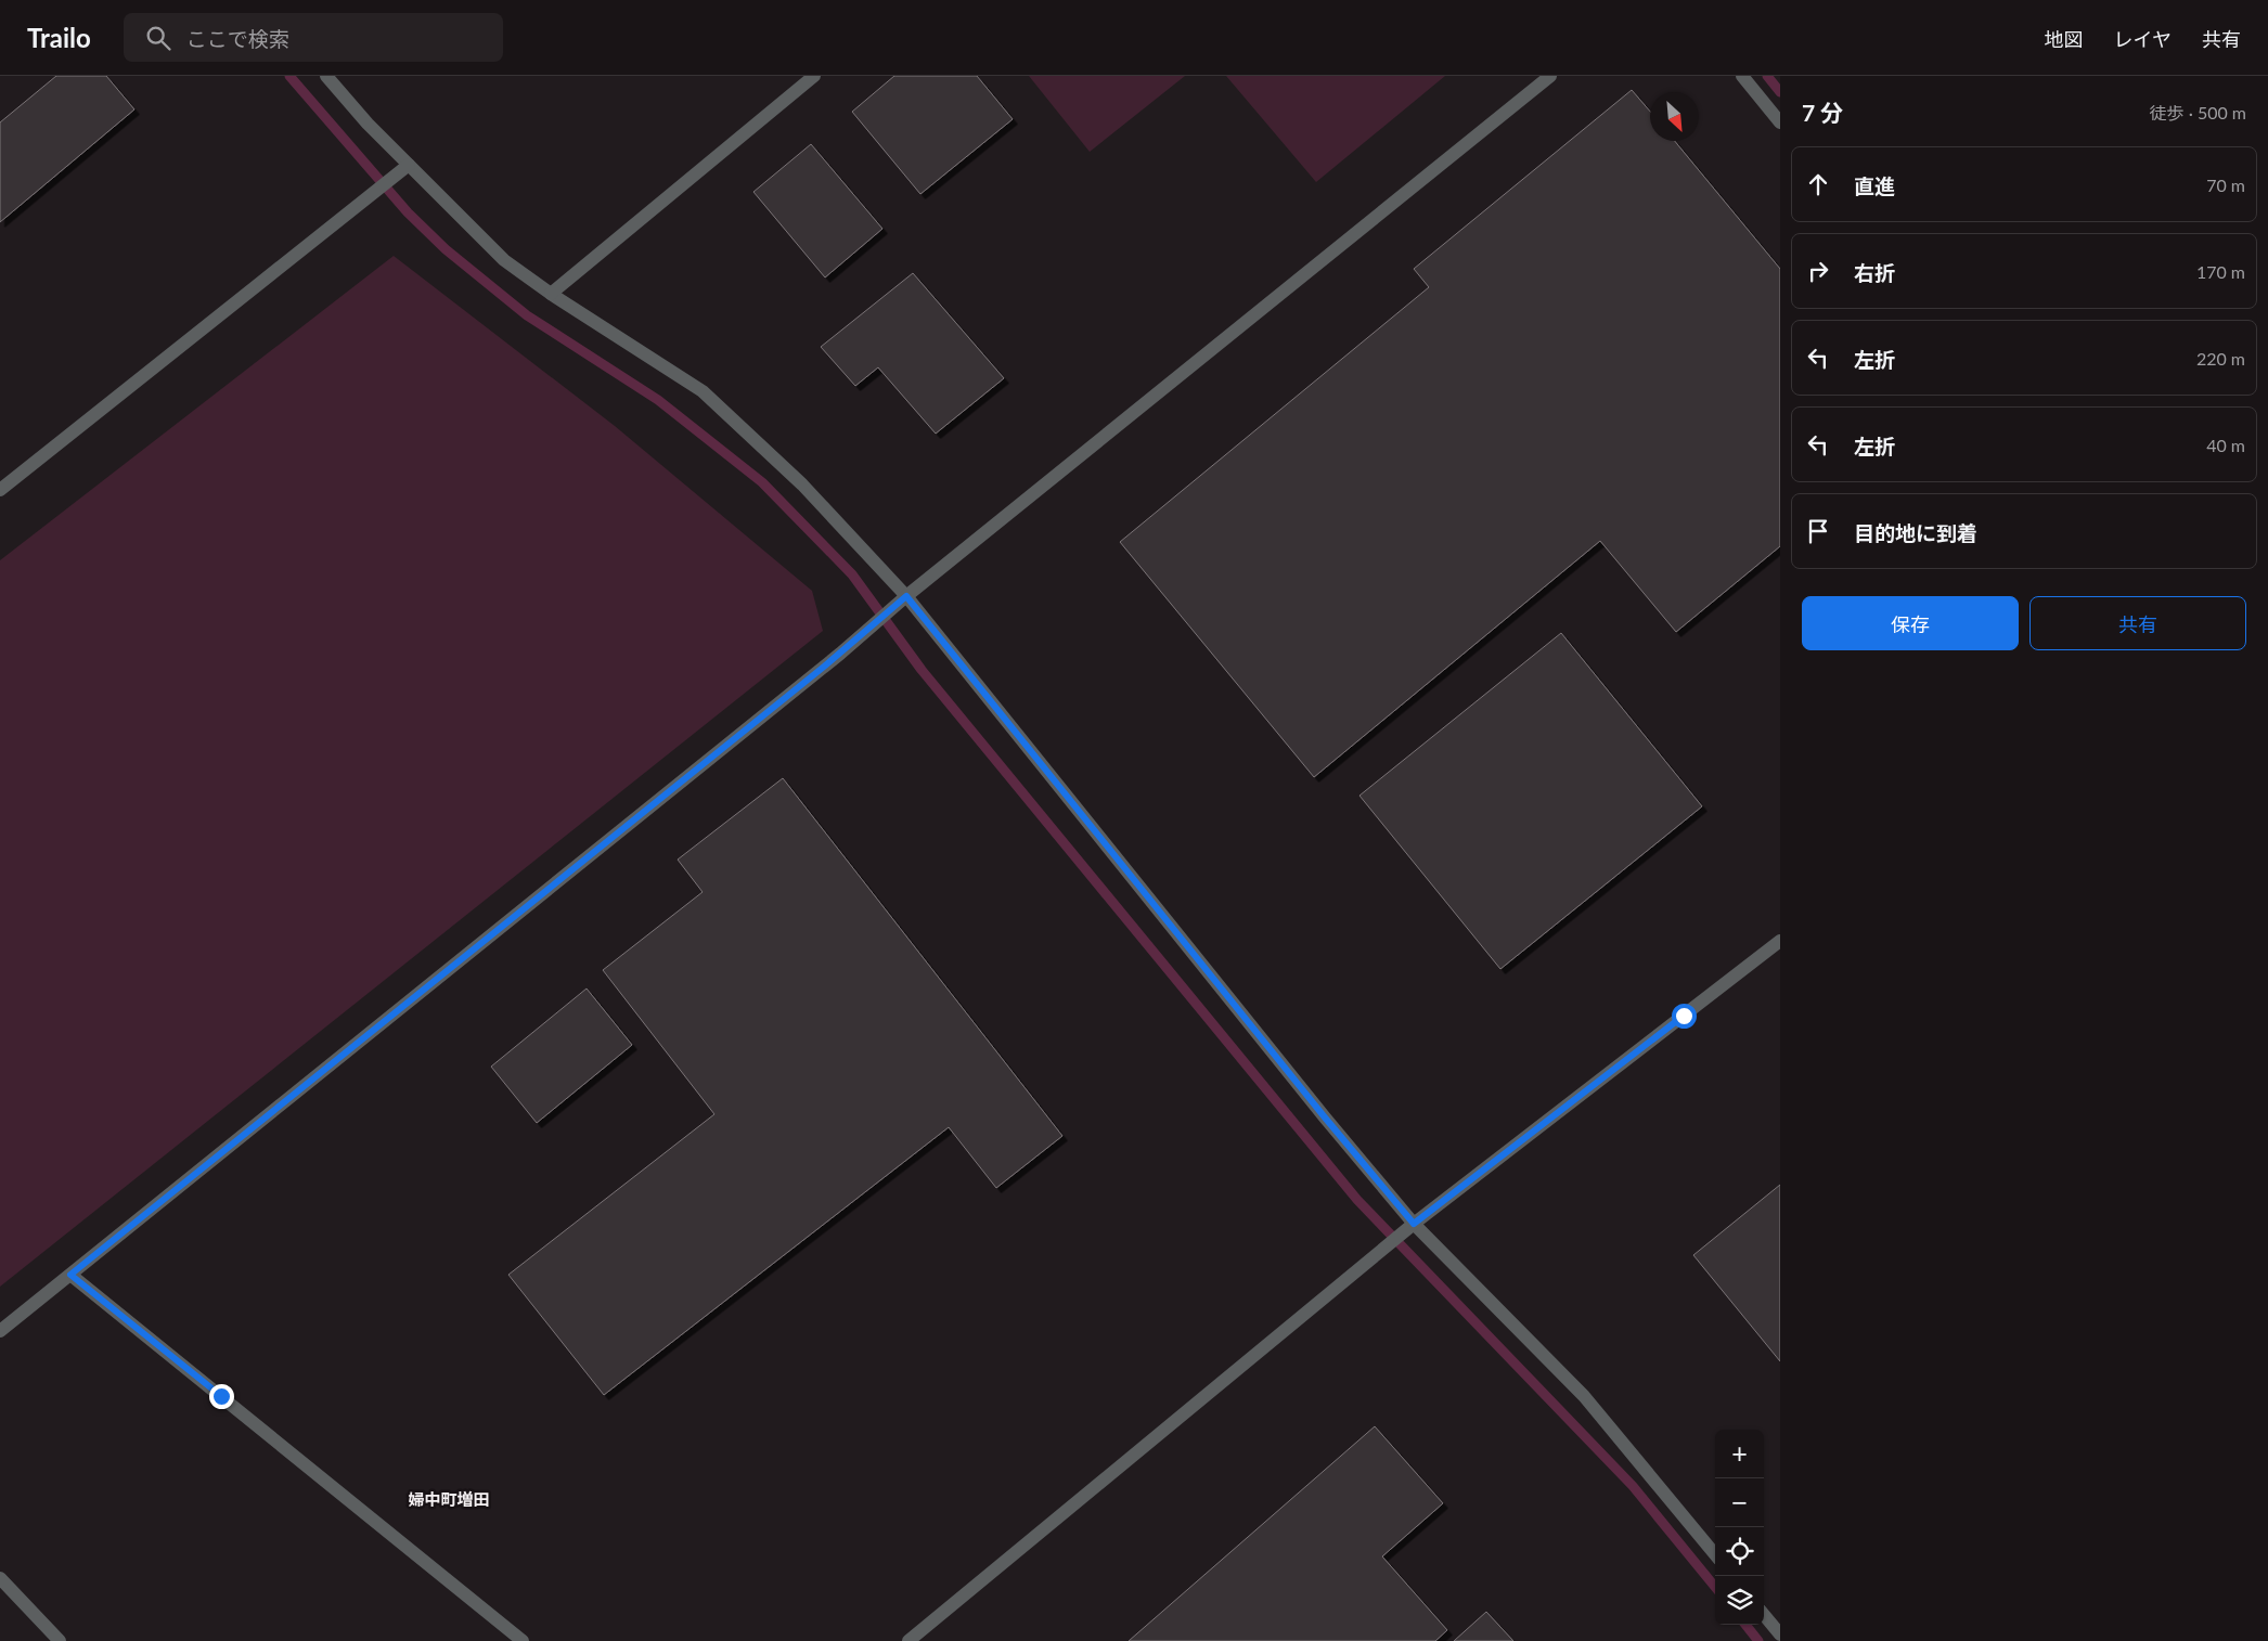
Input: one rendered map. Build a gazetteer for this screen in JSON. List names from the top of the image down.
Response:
{
  "districts": ["婦中町増田"],
  "north": "bottom right",
  "page": {
    "header": "Trailo",
    "search": "ここで検索",
    "nav": ["地図", "レイヤ", "共有"],
    "heading": ["7 分", "徒歩 · 500 m"],
    "list": [
      ["直進", "70 m"],
      ["右折", "170 m"],
      ["左折", "220 m"],
      ["左折", "40 m"],
      "目的地に到着"
    ],
    "buttons": ["保存", "共有"],
    "map_buttons": ["+", "−"]
  }
}
